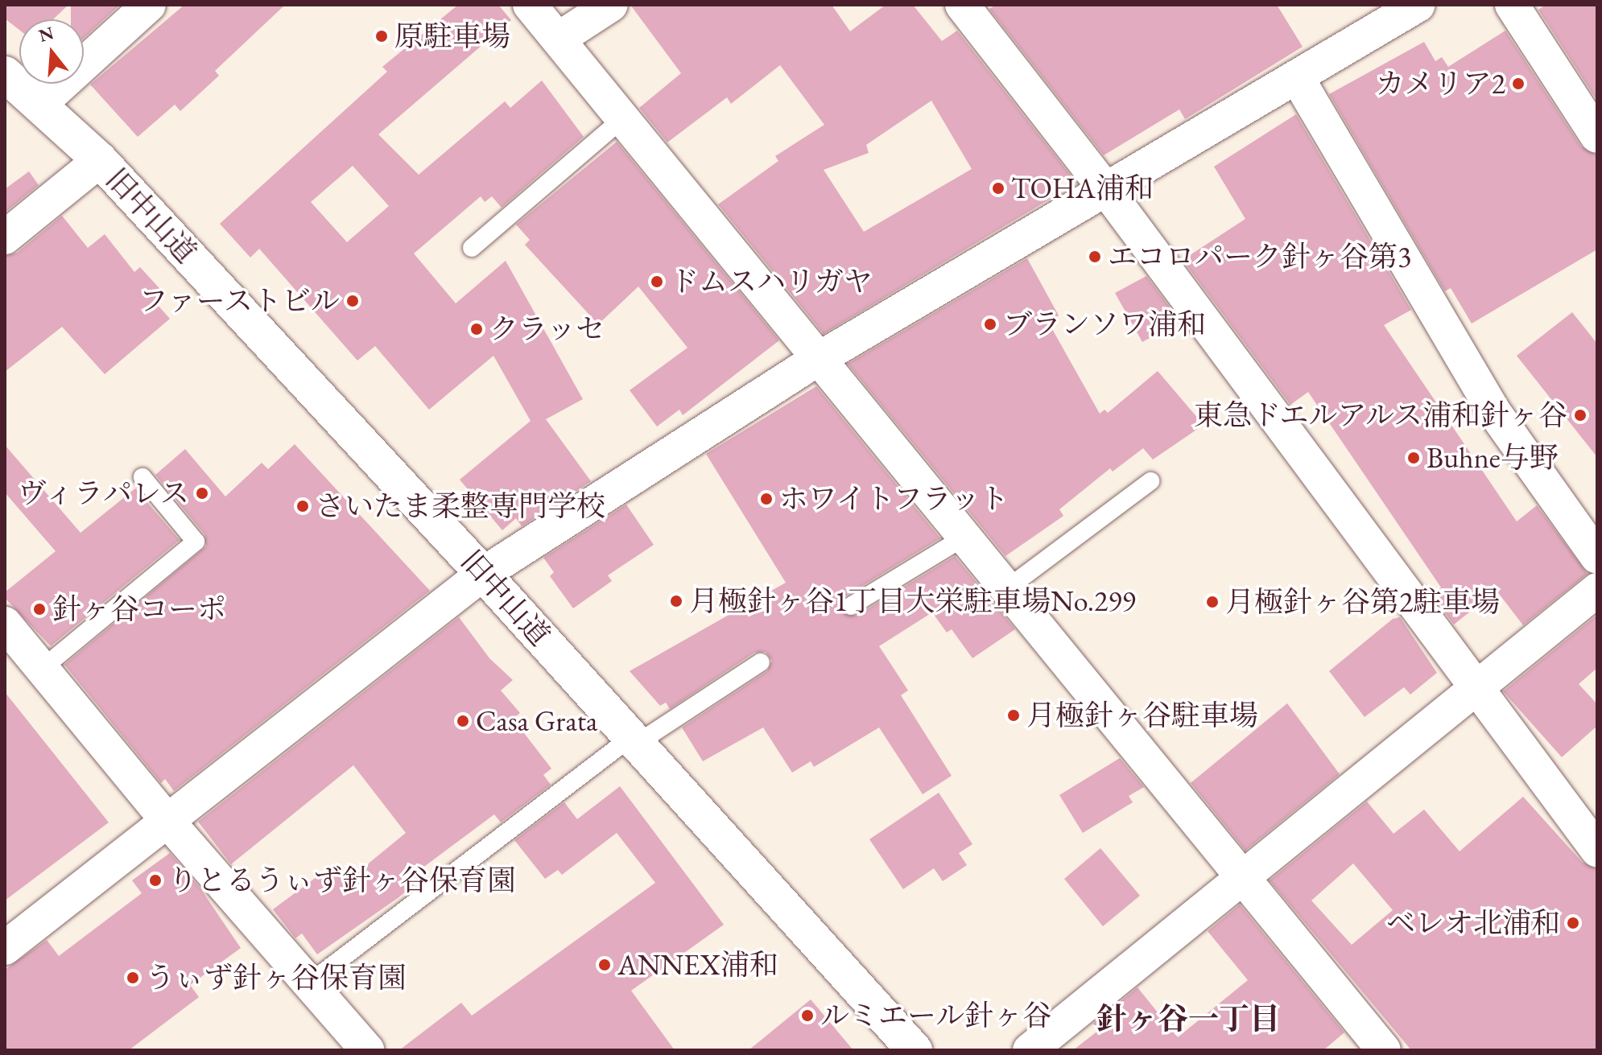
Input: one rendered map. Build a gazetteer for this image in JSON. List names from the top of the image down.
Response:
{
  "streets": {
    "main road": ["旧中山道"]
  },
  "districts": ["針ヶ谷一丁目"],
  "places": [
    "原駐車場",
    "カメリア2",
    "TOHA浦和",
    "エコロパーク針ヶ谷第3",
    "ドムスハリガヤ",
    "ファーストビル",
    "ブランソワ浦和",
    "クラッセ",
    "東急ドエルアルス浦和針ヶ谷",
    "Buhne与野",
    "ヴィラパレス",
    "ホワイトフラット",
    "さいたま柔整専門学校",
    "月極針ヶ谷1丁目大栄駐車場No.299",
    "月極針ヶ谷第2駐車場",
    "針ヶ谷コーポ",
    "月極針ヶ谷駐車場",
    "Casa Grata",
    "りとるうぃず針ヶ谷保育園",
    "ベレオ北浦和",
    "ANNEX浦和",
    "うぃず針ヶ谷保育園",
    "ルミエール針ヶ谷"
  ],
  "north": "top"
}
